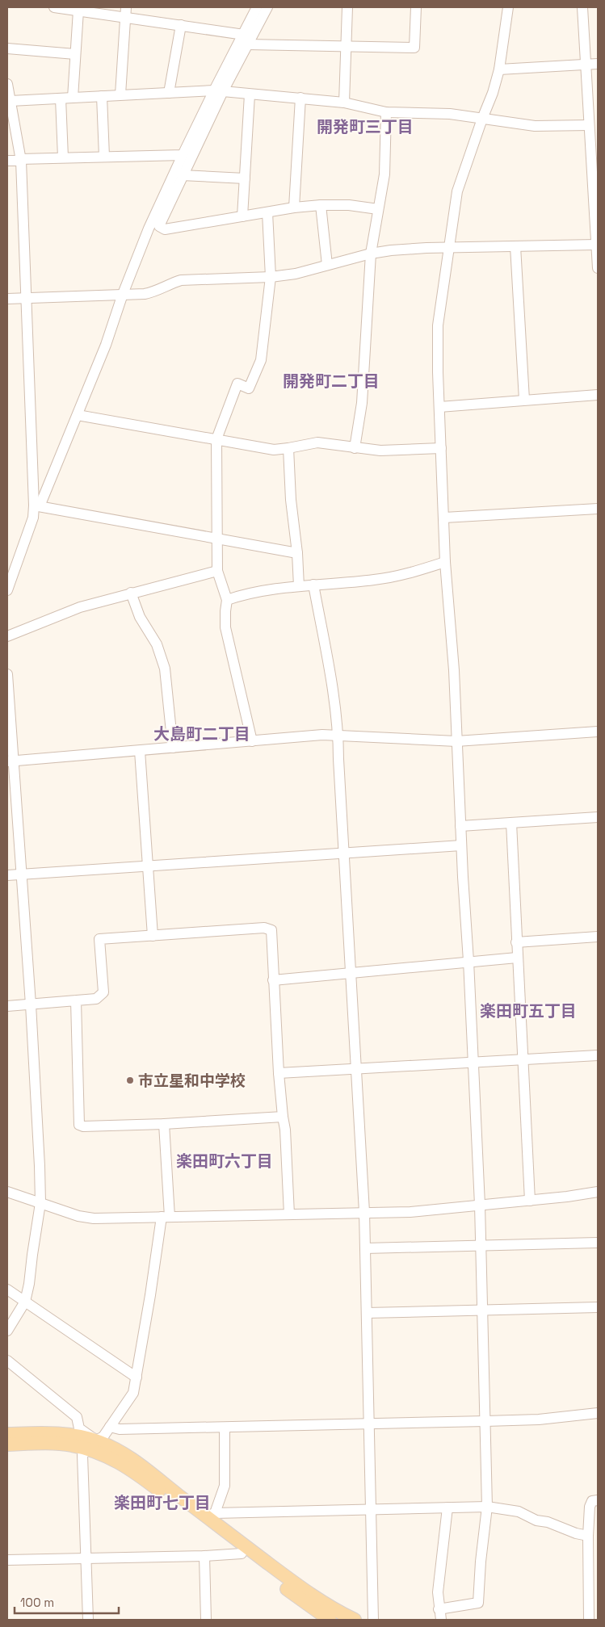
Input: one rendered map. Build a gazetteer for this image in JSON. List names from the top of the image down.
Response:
{
  "districts": [
    "開発町三丁目",
    "開発町二丁目",
    "大島町二丁目",
    "楽田町五丁目",
    "楽田町六丁目",
    "楽田町七丁目"
  ],
  "places": ["市立星和中学校"],
  "scale_bar": "100 m"
}
